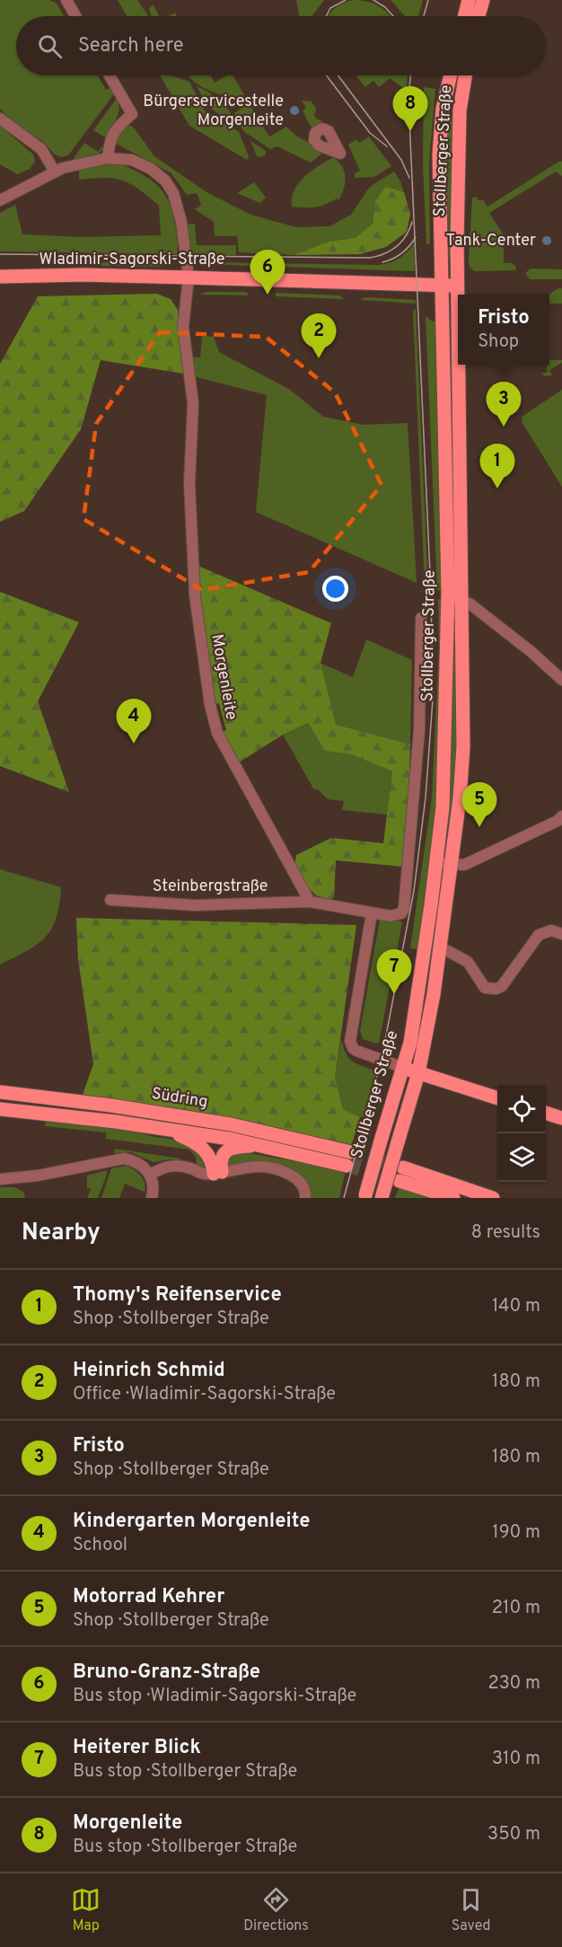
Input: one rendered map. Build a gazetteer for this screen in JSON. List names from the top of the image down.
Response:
{
  "streets": {
    "main road": ["Stollberger Straße", "Wladimir-Sagorski-Straße", "Südring"],
    "street": ["Morgenleite", "Steinbergstraße"]
  },
  "crossings": [
    ["Stollberger Straße", "Wladimir-Sagorski-Straße"],
    ["Wladimir-Sagorski-Straße", "Morgenleite"],
    ["Morgenleite", "Steinbergstraße"]
  ],
  "places": ["Bürgerservicestelle Morgenleite", "Tank-Center"],
  "page": {
    "search": "Search here",
    "pins": [
      "8",
      "6",
      "2",
      "3",
      "1",
      "4",
      "5",
      "7"
    ],
    "popup": ["Fristo", "Shop"],
    "heading": ["Nearby", "8 results"],
    "list": [
      {
        "mark": "1",
        "name": "Thomy's Reifenservice",
        "note": "Shop · Stollberger Straße",
        "value": "140 m"
      },
      {
        "mark": "2",
        "name": "Heinrich Schmid",
        "note": "Office · Wladimir-Sagorski-Straße",
        "value": "180 m"
      },
      {
        "mark": "3",
        "name": "Fristo",
        "note": "Shop · Stollberger Straße",
        "value": "180 m"
      },
      {
        "mark": "4",
        "name": "Kindergarten Morgenleite",
        "note": "School",
        "value": "190 m"
      },
      {
        "mark": "5",
        "name": "Motorrad Kehrer",
        "note": "Shop · Stollberger Straße",
        "value": "210 m"
      },
      {
        "mark": "6",
        "name": "Bruno-Granz-Straße",
        "note": "Bus stop · Wladimir-Sagorski-Straße",
        "value": "230 m"
      },
      {
        "mark": "7",
        "name": "Heiterer Blick",
        "note": "Bus stop · Stollberger Straße",
        "value": "310 m"
      },
      {
        "mark": "8",
        "name": "Morgenleite",
        "note": "Bus stop · Stollberger Straße",
        "value": "350 m"
      }
    ],
    "nav": ["Map", "Directions", "Saved"]
  }
}
